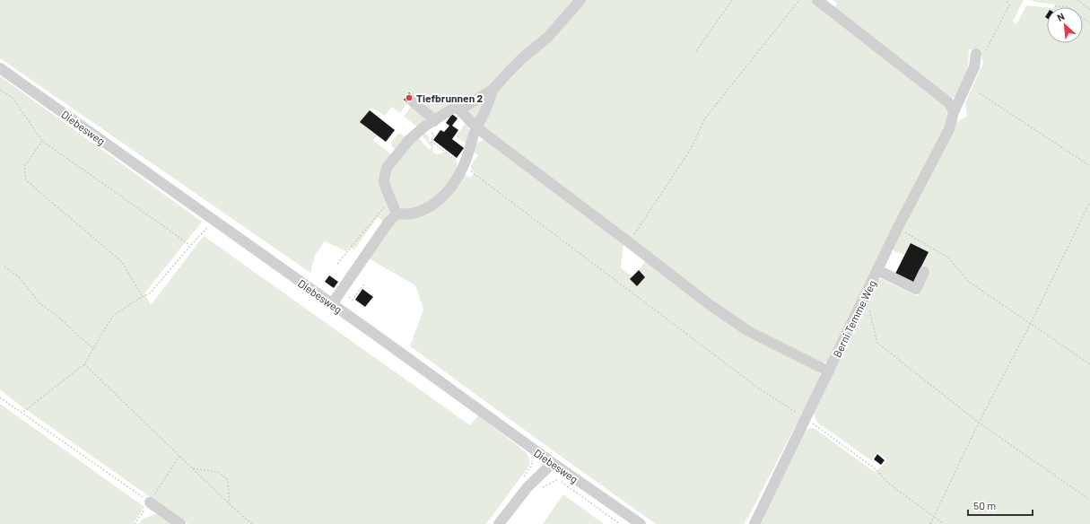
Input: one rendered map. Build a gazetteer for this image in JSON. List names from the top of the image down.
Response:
{
  "streets": {
    "street": ["Diebesweg", "Berni Temme Weg"]
  },
  "places": ["Tiefbrunnen 2"],
  "scale_bar": "50 m",
  "north": "top left"
}
